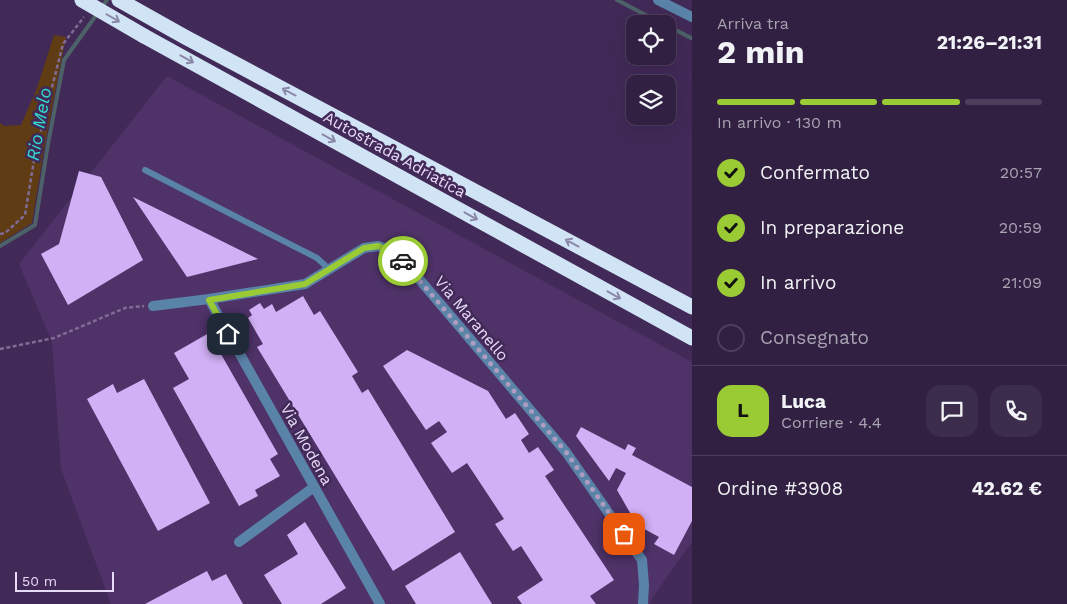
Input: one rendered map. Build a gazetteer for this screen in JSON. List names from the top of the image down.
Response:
{
  "streets": {
    "highway": ["Autostrada Adriatica"],
    "street": ["Via Maranello", "Via Modena"]
  },
  "crossings": [
    ["Via Maranello", "Via Modena"]
  ],
  "water": ["Rio Melo"],
  "scale_bar": "50 m",
  "page": {
    "heading": ["2 min", "Arriva tra", "21:26–21:31"],
    "panel": [
      "Luca",
      "Corriere · 4.4",
      "Ordine #3908",
      "42.62 €"
    ],
    "bar": "In arrivo · 130 m",
    "list": [
      ["Confermato", "20:57"],
      ["In preparazione", "20:59"],
      ["In arrivo", "21:09"],
      "Consegnato"
    ],
    "round": "L",
    "scale": "50 m"
  }
}
